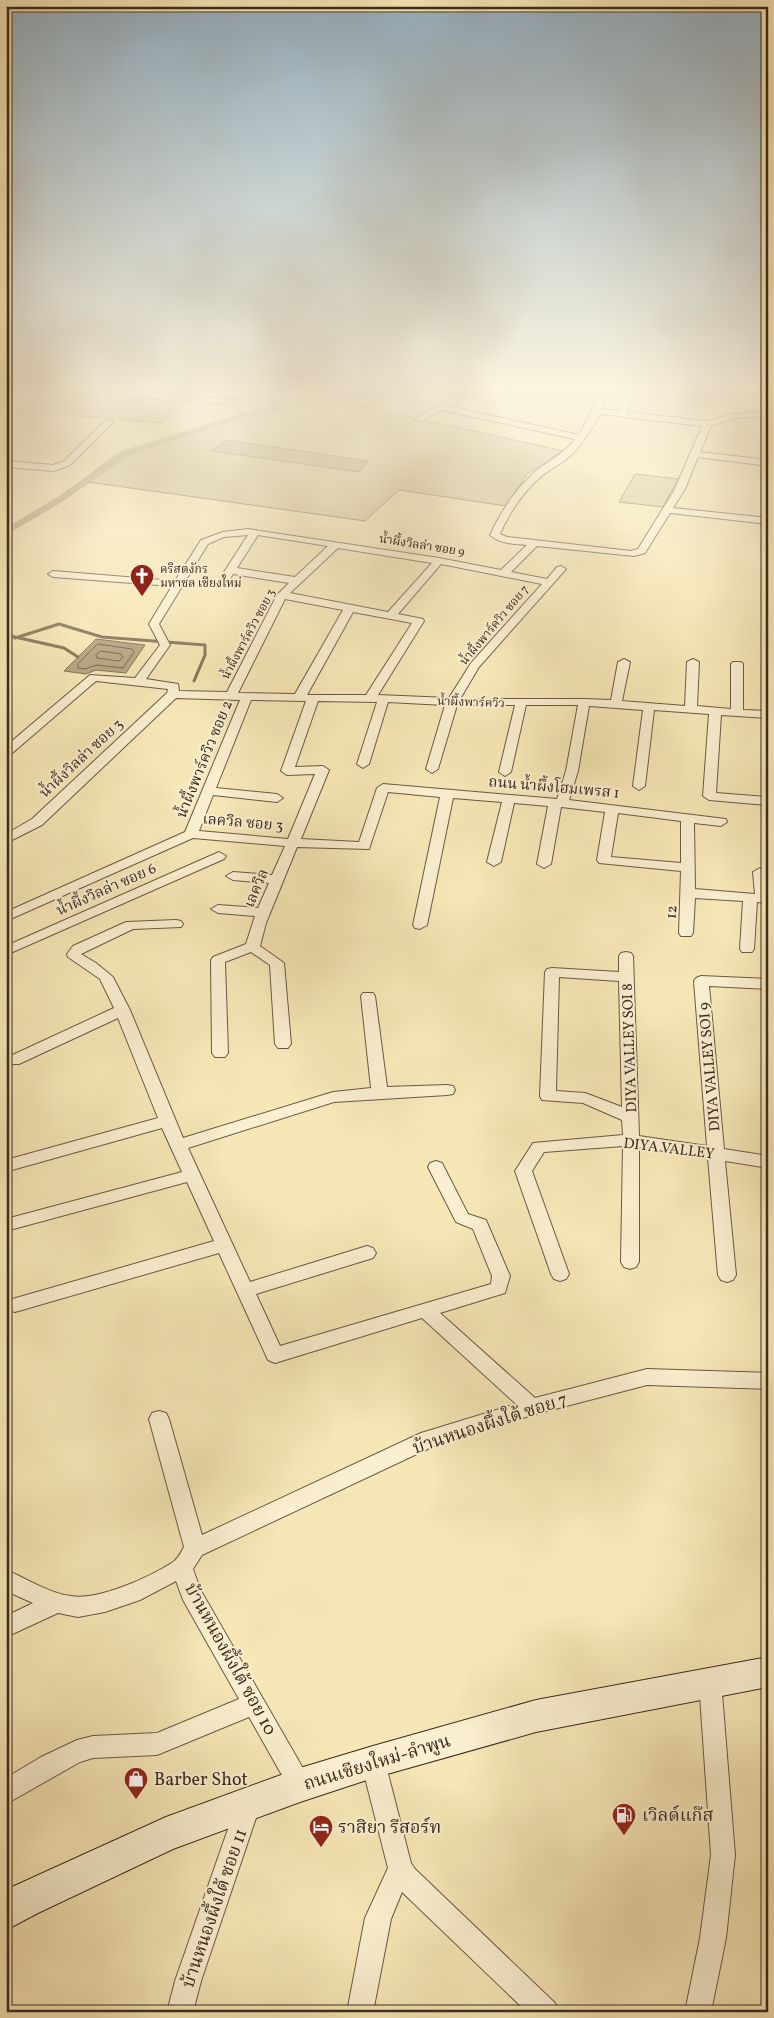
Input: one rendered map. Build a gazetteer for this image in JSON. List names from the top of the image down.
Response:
{
  "streets": {
    "main road": ["ถนนเชียงใหม่-ลำพูน"],
    "street": [
      "น้ำผึ้งวิลล่า ซอย 9",
      "น้ำผึ้งพาร์ควิว ซอย 7",
      "น้ำผึ้งพาร์ควิว ซอย 3",
      "น้ำผึ้งพาร์ควิว",
      "น้ำผึ้งวิลล่า ซอย 3",
      "น้ำผึ้งพาร์ควิว ซอย 2",
      "ถนน น้ำผึ้งโฮมเพรส 1",
      "เลควิล ซอย 3",
      "เลควิล",
      "น้ำผึ้งวิลล่า ซอย 6",
      "12",
      "DIYA VALLEY SOI 8",
      "DIYA VALLEY SOI 9",
      "DIYA VALLEY",
      "บ้านหนองผึ้งใต้ ซอย 7",
      "บ้านหนองผึ้งใต้ ซอย 10",
      "บ้านหนองผึ้งใต้ ซอย 11"
    ]
  },
  "crossings": [
    ["น้ำผึ้งวิลล่า ซอย 9", "น้ำผึ้งพาร์ควิว ซอย 7"],
    ["น้ำผึ้งวิลล่า ซอย 9", "น้ำผึ้งพาร์ควิว ซอย 3"],
    ["น้ำผึ้งพาร์ควิว ซอย 7", "น้ำผึ้งพาร์ควิว"],
    ["น้ำผึ้งพาร์ควิว ซอย 3", "น้ำผึ้งพาร์ควิว"],
    ["น้ำผึ้งพาร์ควิว", "น้ำผึ้งวิลล่า ซอย 3"],
    ["น้ำผึ้งพาร์ควิว", "น้ำผึ้งพาร์ควิว ซอย 2"],
    ["น้ำผึ้งพาร์ควิว", "เลควิล"],
    ["น้ำผึ้งพาร์ควิว ซอย 2", "เลควิล ซอย 3"],
    ["ถนน น้ำผึ้งโฮมเพรส 1", "เลควิล ซอย 3"],
    ["ถนน น้ำผึ้งโฮมเพรส 1", "12"],
    ["เลควิล ซอย 3", "เลควิล"],
    ["DIYA VALLEY SOI 8", "DIYA VALLEY"],
    ["DIYA VALLEY SOI 9", "DIYA VALLEY"],
    ["บ้านหนองผึ้งใต้ ซอย 10", "ถนนเชียงใหม่-ลำพูน"],
    ["ถนนเชียงใหม่-ลำพูน", "บ้านหนองผึ้งใต้ ซอย 11"]
  ],
  "places": {
    "church": ["คริสตงักร มหาชล เชียงใหม่"],
    "shop": ["Barber Shot"],
    "fuel station": ["เวิลด์แก๊ส"],
    "hotel": ["ราสิยา รีสอร์ท"]
  }
}
